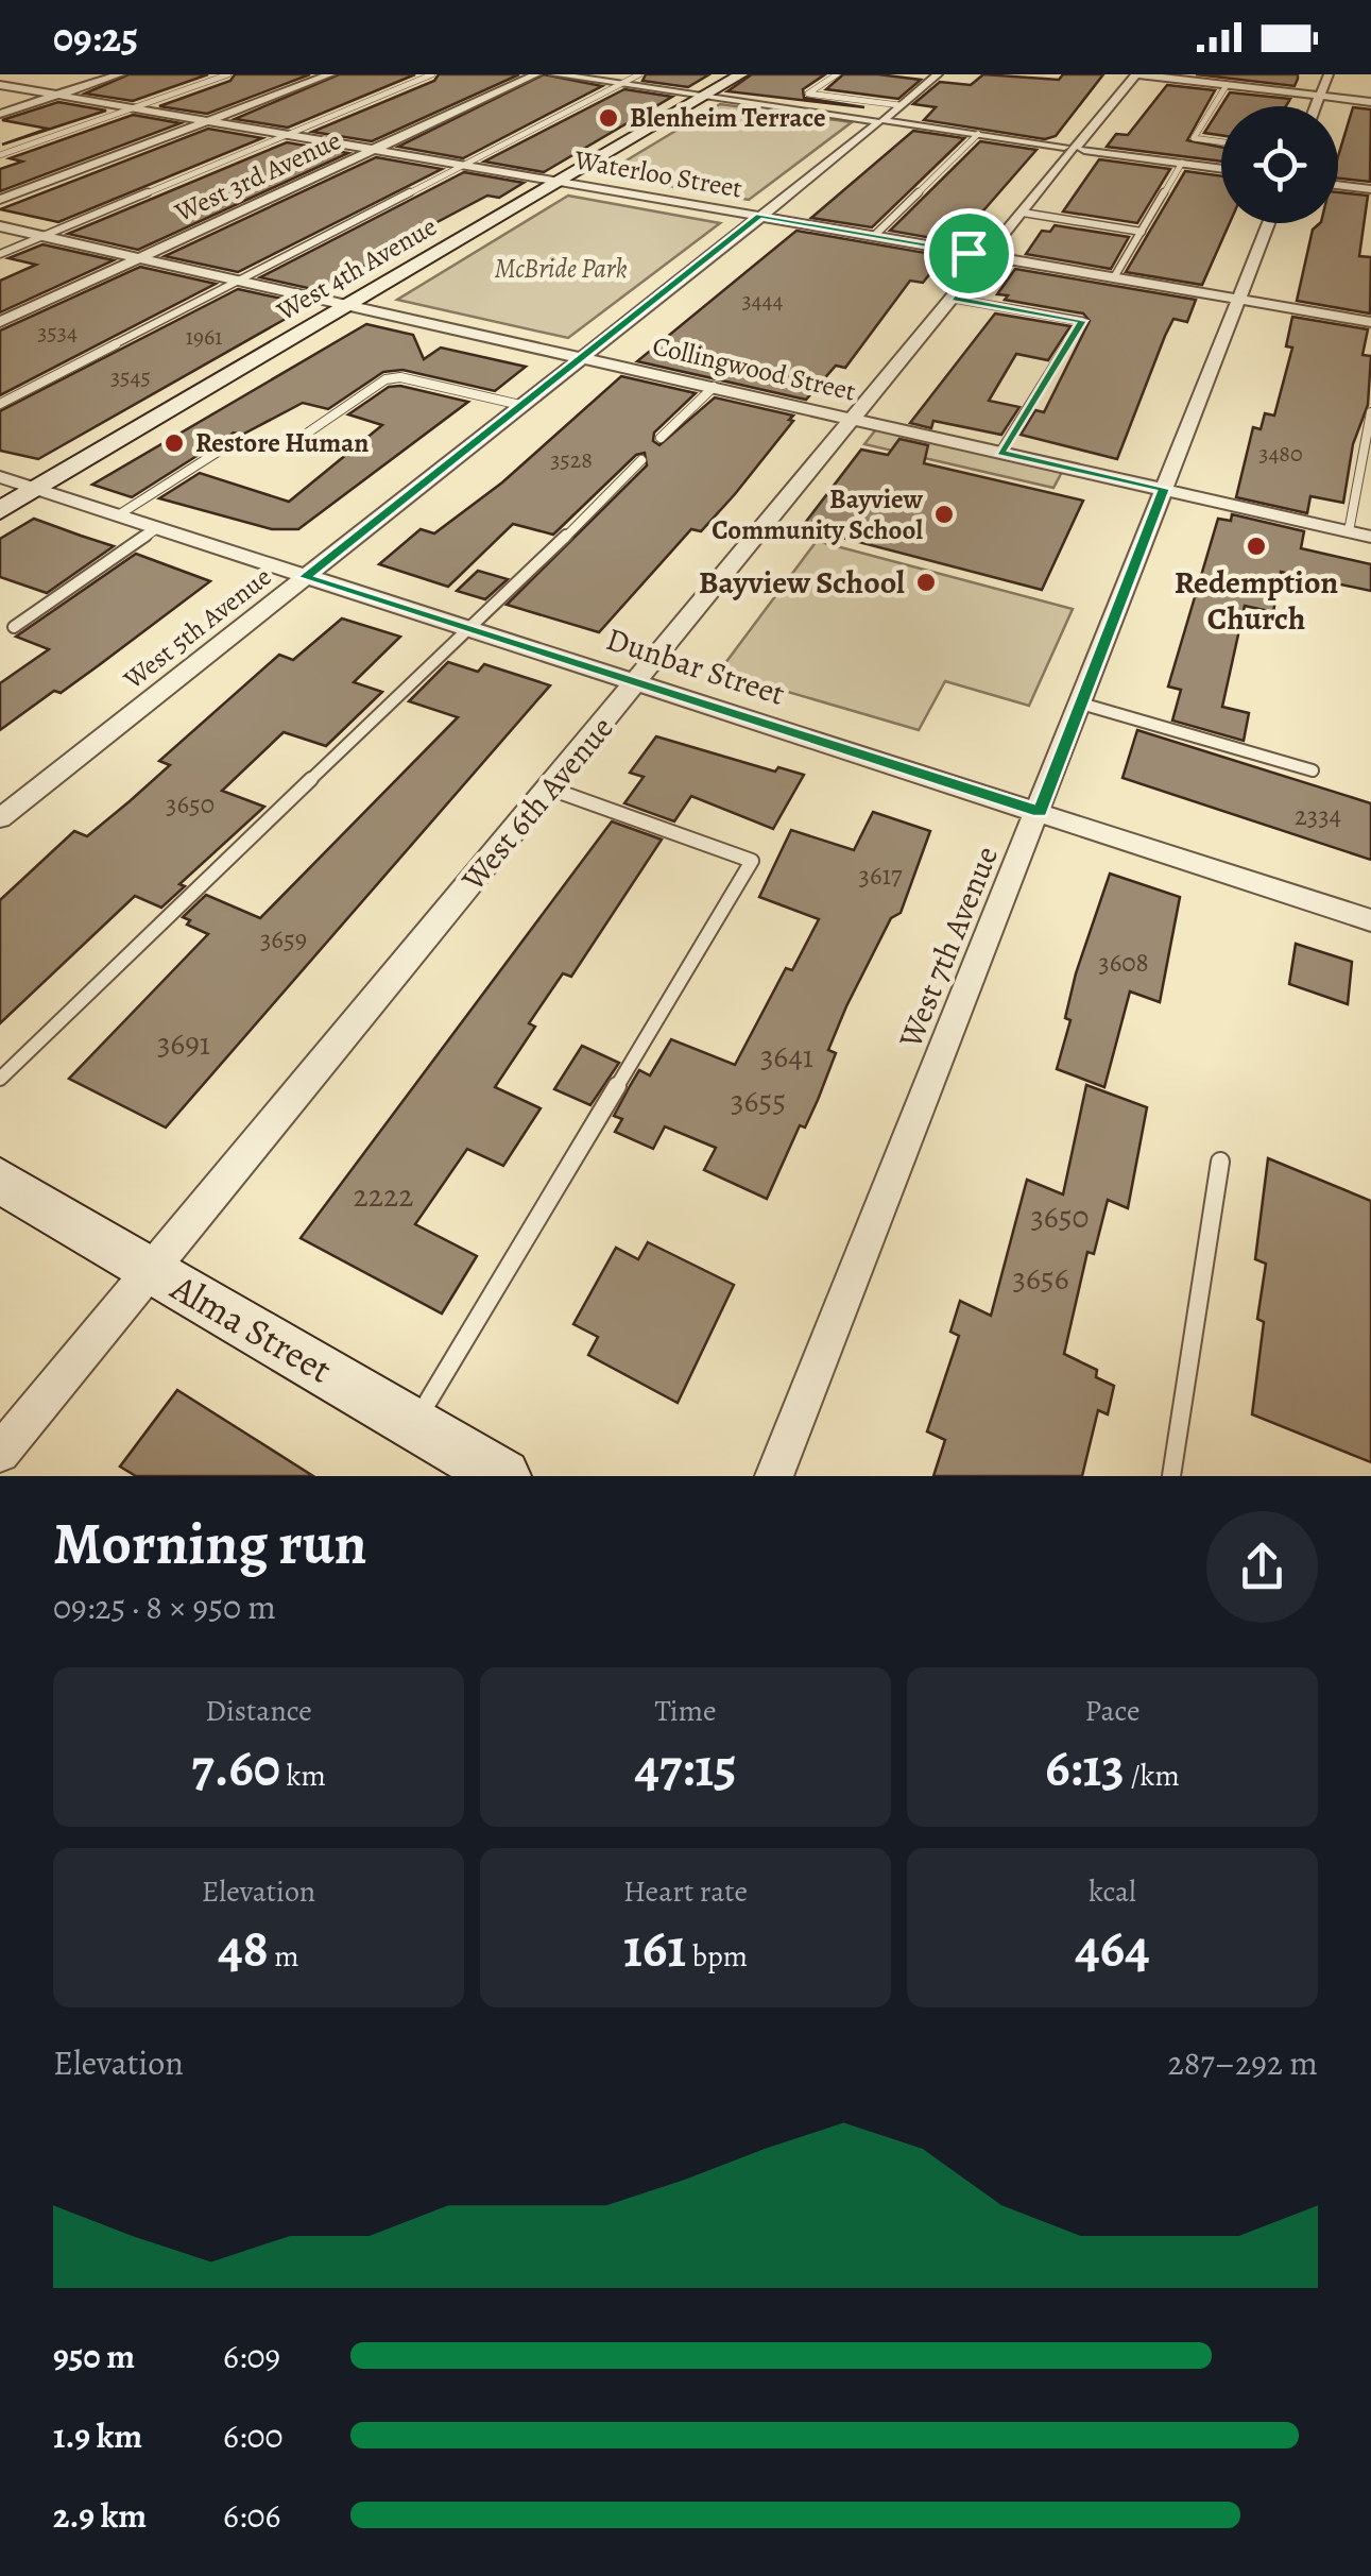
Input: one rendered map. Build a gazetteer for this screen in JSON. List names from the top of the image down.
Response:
{
  "streets": {
    "main road": ["West 4th Avenue", "Alma Street"],
    "street": [
      "Waterloo Street",
      "West 3rd Avenue",
      "Collingwood Street",
      "West 5th Avenue",
      "Dunbar Street",
      "West 6th Avenue",
      "West 7th Avenue"
    ]
  },
  "crossings": [
    ["Waterloo Street", "West 3rd Avenue"],
    ["Waterloo Street", "West 4th Avenue"],
    ["Waterloo Street", "West 5th Avenue"],
    ["Waterloo Street", "West 6th Avenue"],
    ["Waterloo Street", "West 7th Avenue"],
    ["West 3rd Avenue", "Collingwood Street"],
    ["West 4th Avenue", "Collingwood Street"],
    ["West 4th Avenue", "Dunbar Street"],
    ["Collingwood Street", "West 5th Avenue"],
    ["Collingwood Street", "West 6th Avenue"],
    ["Collingwood Street", "West 7th Avenue"],
    ["West 5th Avenue", "Dunbar Street"],
    ["Dunbar Street", "West 6th Avenue"],
    ["Dunbar Street", "West 7th Avenue"],
    ["West 6th Avenue", "Alma Street"]
  ],
  "parks": ["McBride Park"],
  "places": [
    "Blenheim Terrace",
    "Restore Human",
    "Bayview Community School",
    "Redemption Church",
    "Bayview School"
  ],
  "house_numbers": [
    "3444",
    "3534",
    "1961",
    "3545",
    "3480",
    "3528",
    "3650",
    "2334",
    "3617",
    "3659",
    "3608",
    "3691",
    "3641",
    "3655",
    "2222",
    "3650",
    "3656"
  ],
  "page": {
    "status": "09:25",
    "heading": ["Morning run", "09:25 · 8 × 950 m"],
    "stats": [
      ["Distance", "7.60 km"],
      ["Time", "47:15"],
      ["Pace", "6:13 /km"],
      ["Elevation", "48 m"],
      ["Heart rate", "161 bpm"],
      ["kcal", "464"]
    ],
    "chart": ["Elevation", "287–292 m"],
    "list": [
      {
        "name": "950 m",
        "note": "6:09"
      },
      {
        "name": "1.9 km",
        "note": "6:00"
      },
      {
        "name": "2.9 km",
        "note": "6:06"
      }
    ]
  }
}
